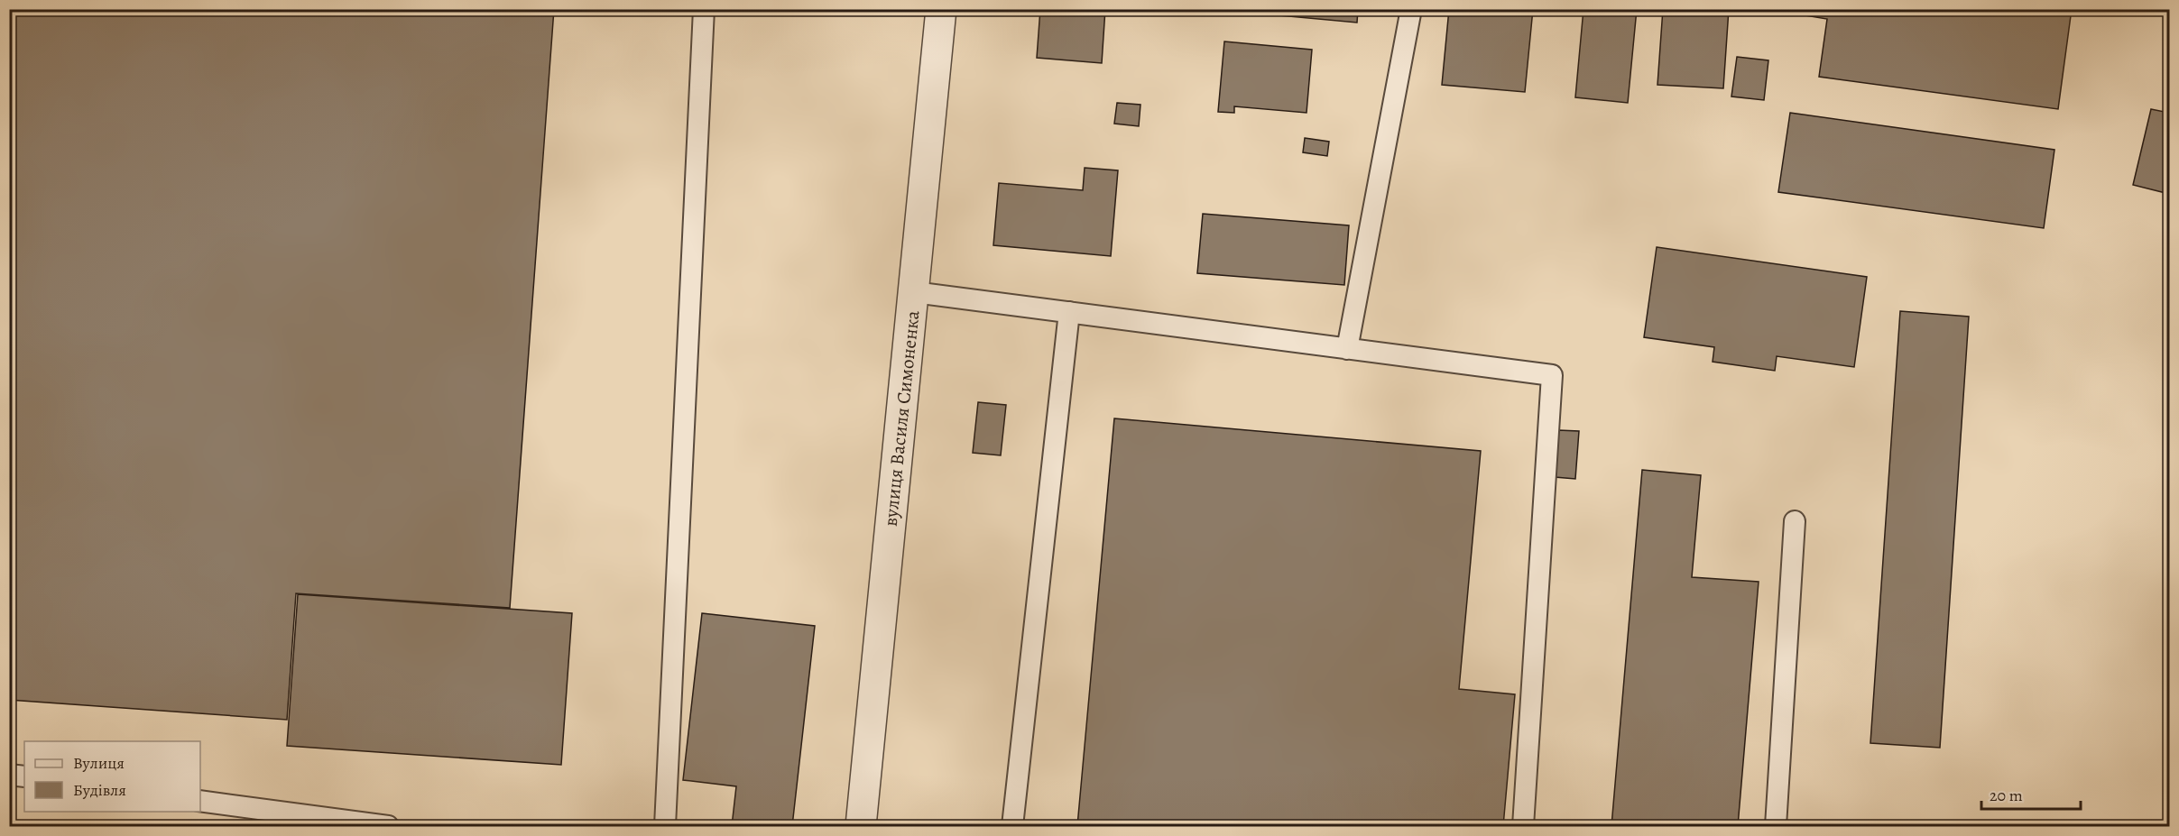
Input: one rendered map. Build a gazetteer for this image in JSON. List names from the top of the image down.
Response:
{
  "streets": {
    "street": ["вулиця Василя Симоненка"]
  },
  "legend": ["Вулиця", "Будівля"],
  "scale_bar": "20 m"
}
